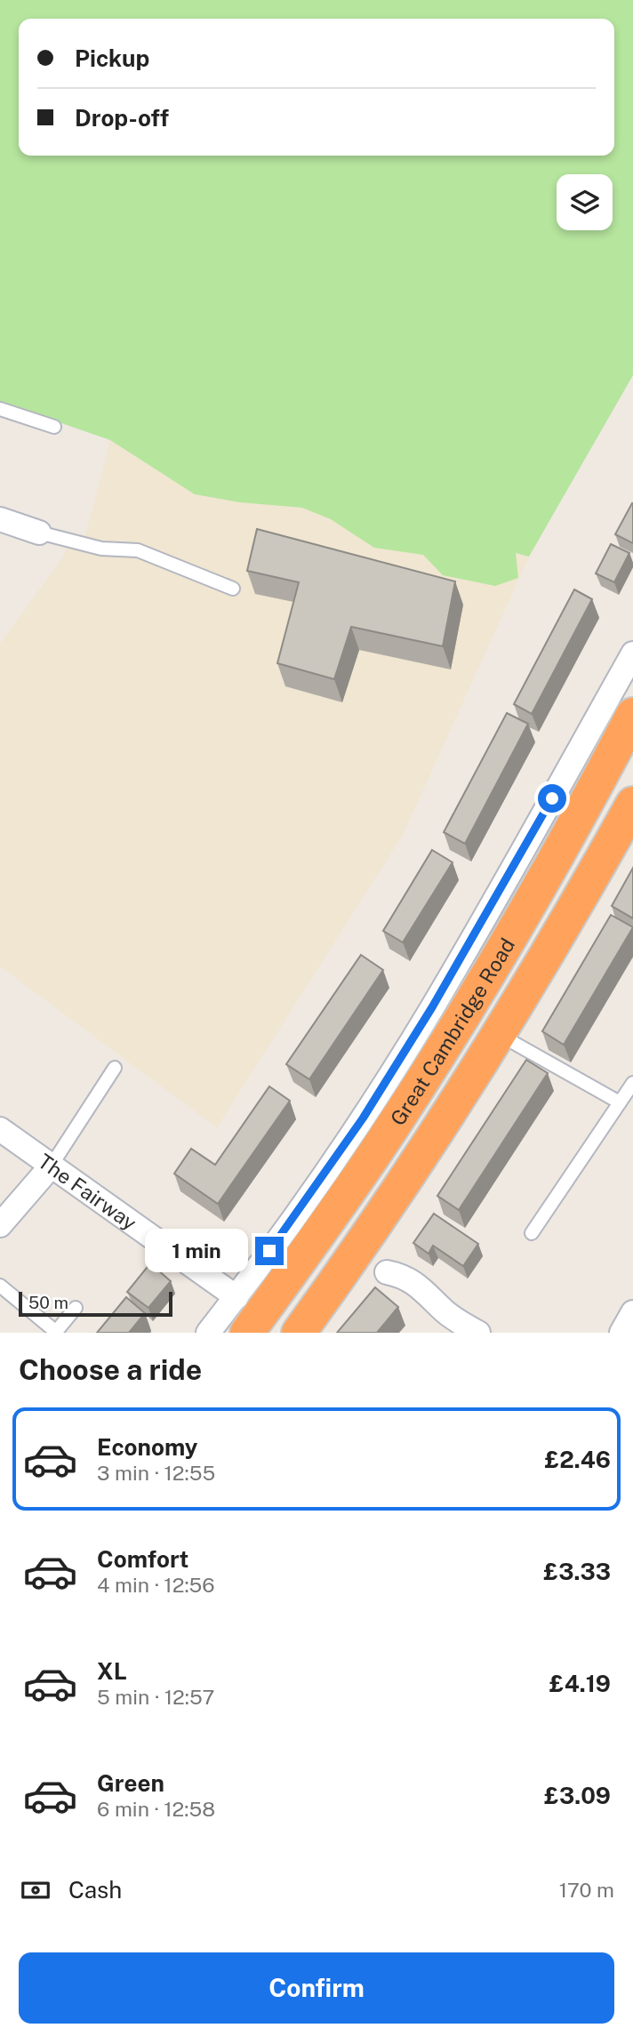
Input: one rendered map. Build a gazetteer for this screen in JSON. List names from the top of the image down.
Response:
{
  "streets": {
    "highway": ["Great Cambridge Road"],
    "street": ["The Fairway"]
  },
  "scale_bar": "50 m",
  "page": {
    "banner": ["Pickup", "Drop-off"],
    "bubble": "1 min",
    "scale": "50 m",
    "heading": "Choose a ride",
    "list": [
      {
        "name": "Economy",
        "note": "3 min · 12:55",
        "value": "£2.46"
      },
      {
        "name": "Comfort",
        "note": "4 min · 12:56",
        "value": "£3.33"
      },
      {
        "name": "XL",
        "note": "5 min · 12:57",
        "value": "£4.19"
      },
      {
        "name": "Green",
        "note": "6 min · 12:58",
        "value": "£3.09"
      }
    ],
    "pay": ["Cash", "170 m"],
    "buttons": "Confirm"
  }
}
